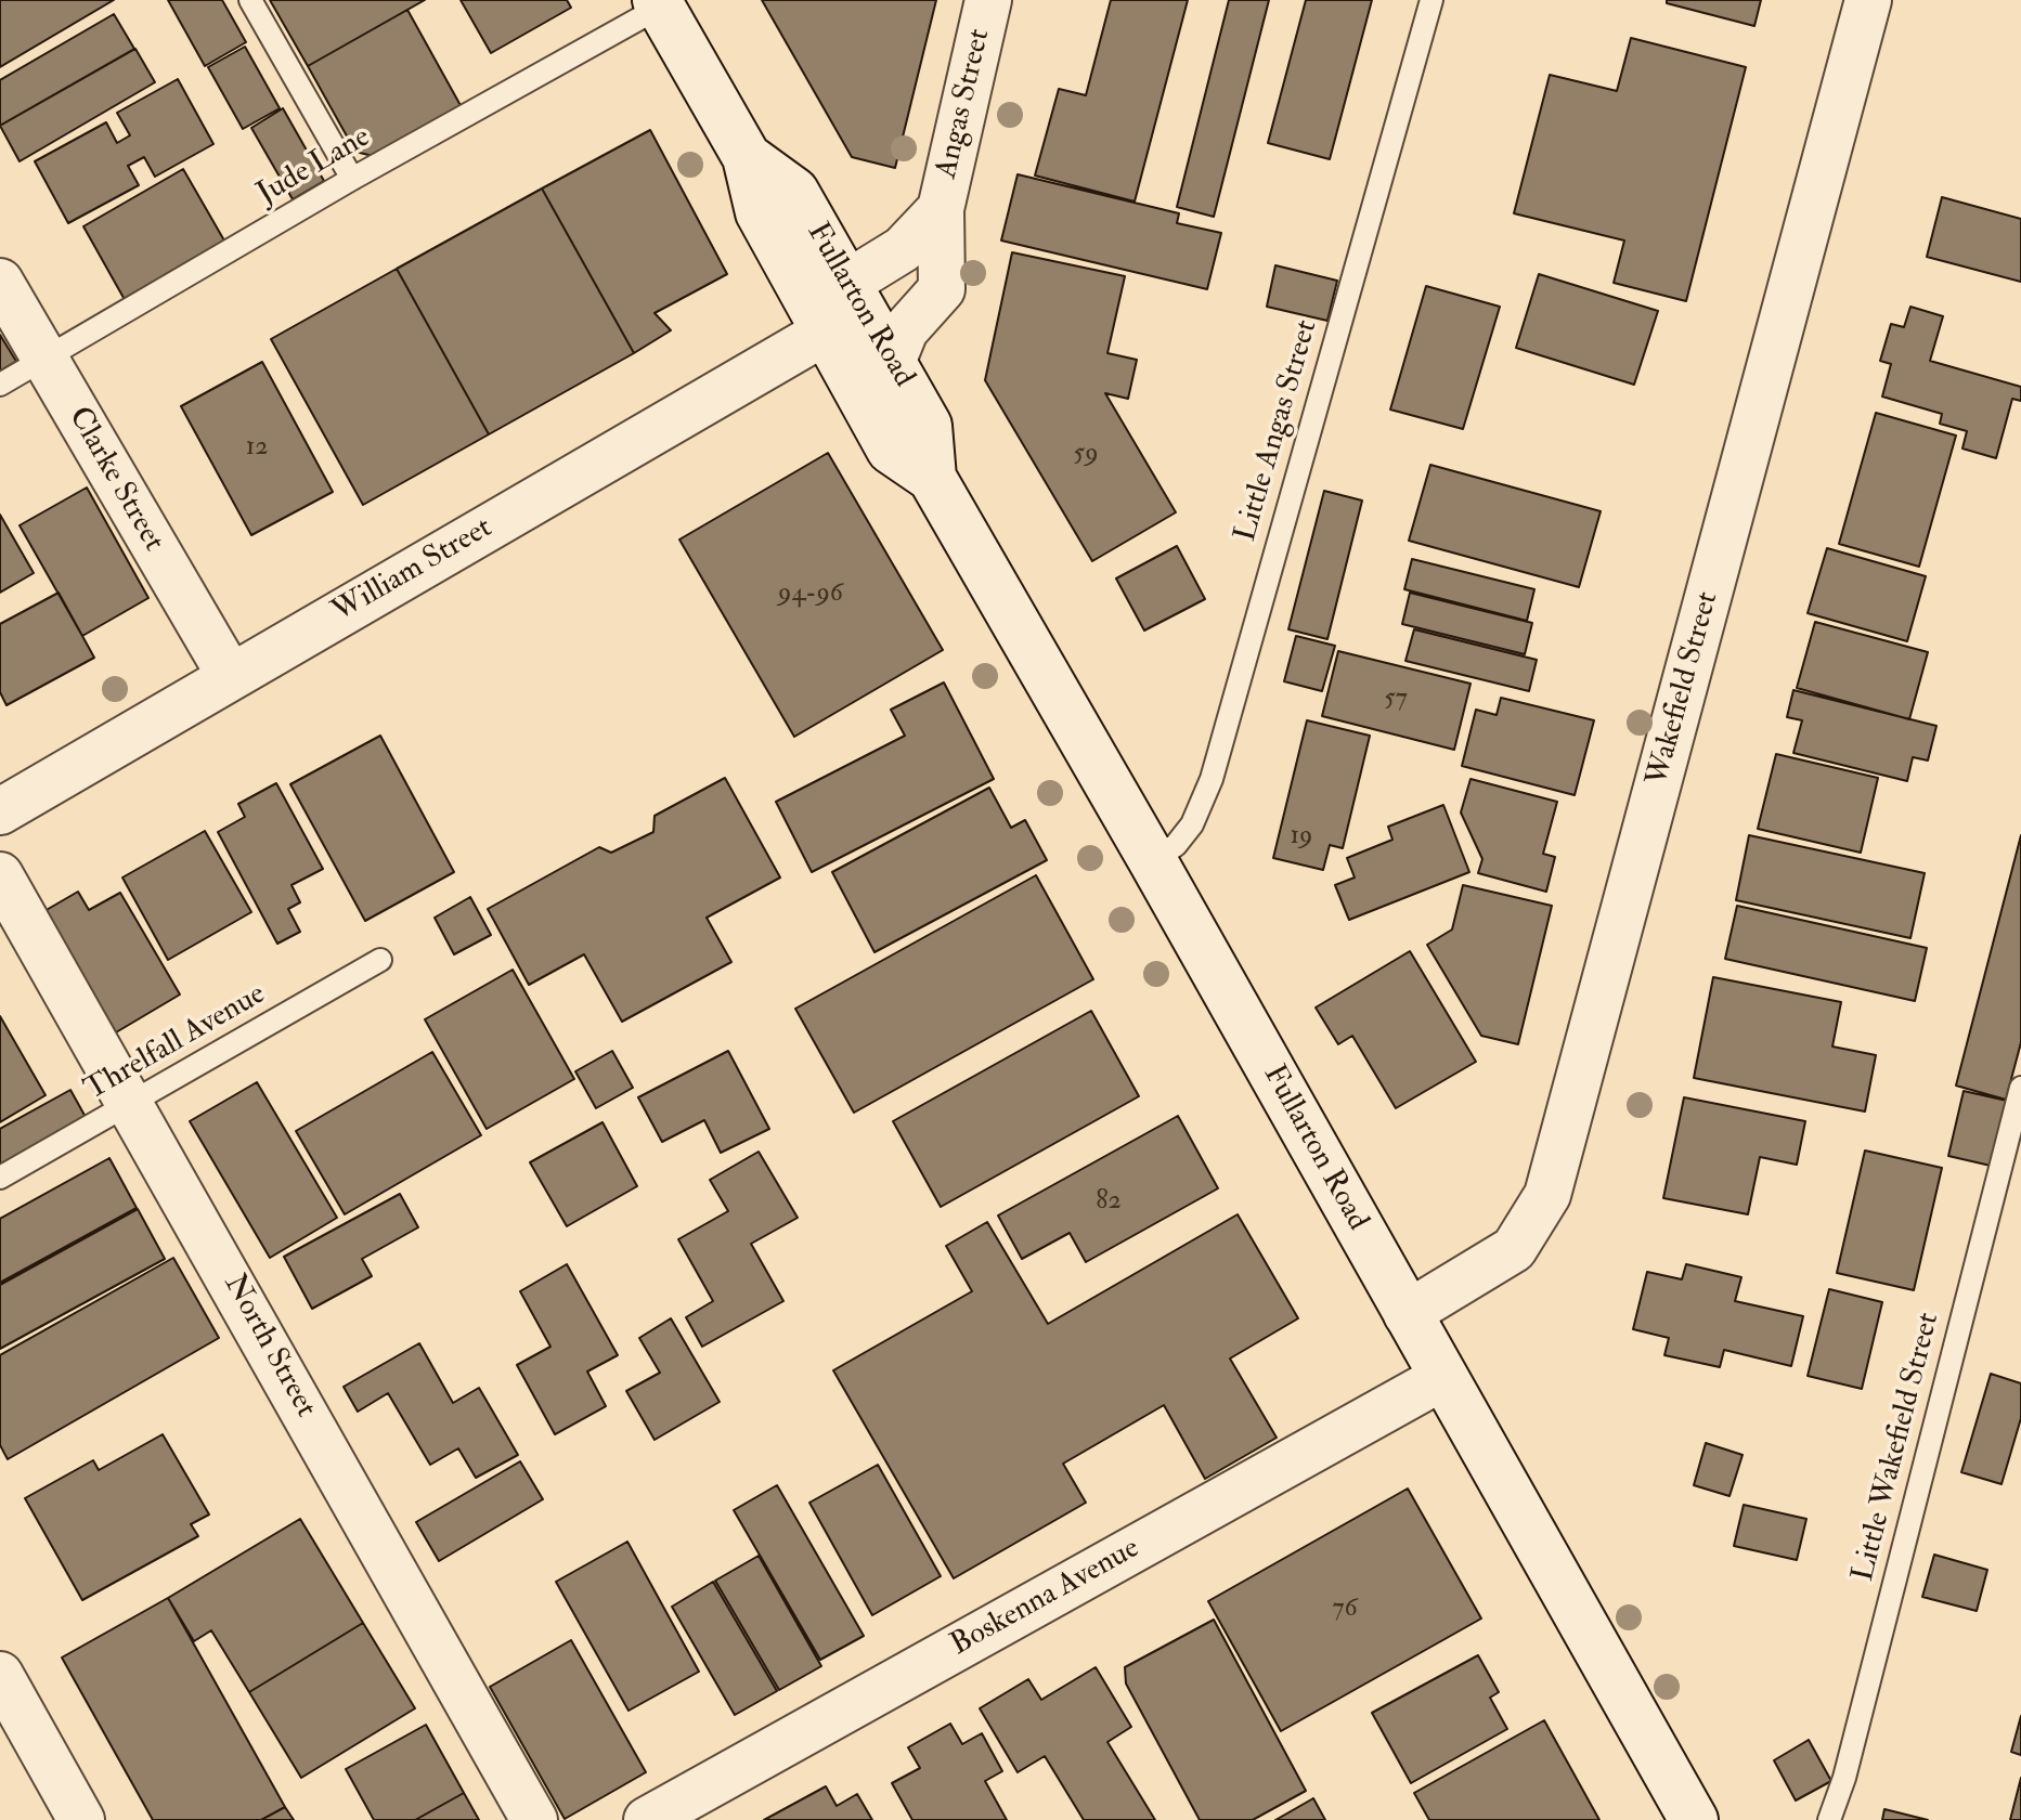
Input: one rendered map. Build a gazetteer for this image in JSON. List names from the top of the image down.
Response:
{
  "streets": {
    "main road": ["Fullarton Road"],
    "street": [
      "Angas Street",
      "Clarke Street",
      "William Street",
      "Wakefield Street",
      "North Street",
      "Boskenna Avenue"
    ],
    "lane": [
      "Jude Lane",
      "Little Angas Street",
      "Threlfall Avenue",
      "Little Wakefield Street"
    ]
  },
  "crossings": [
    ["Angas Street", "Fullarton Road"],
    ["Jude Lane", "Fullarton Road"],
    ["Jude Lane", "Clarke Street"],
    ["Fullarton Road", "Little Angas Street"],
    ["Fullarton Road", "William Street"],
    ["Fullarton Road", "Wakefield Street"],
    ["Fullarton Road", "Boskenna Avenue"],
    ["Clarke Street", "William Street"],
    ["Threlfall Avenue", "North Street"]
  ],
  "house_numbers": [
    "12",
    "59",
    "94-96",
    "57",
    "19",
    "82",
    "76"
  ]
}
